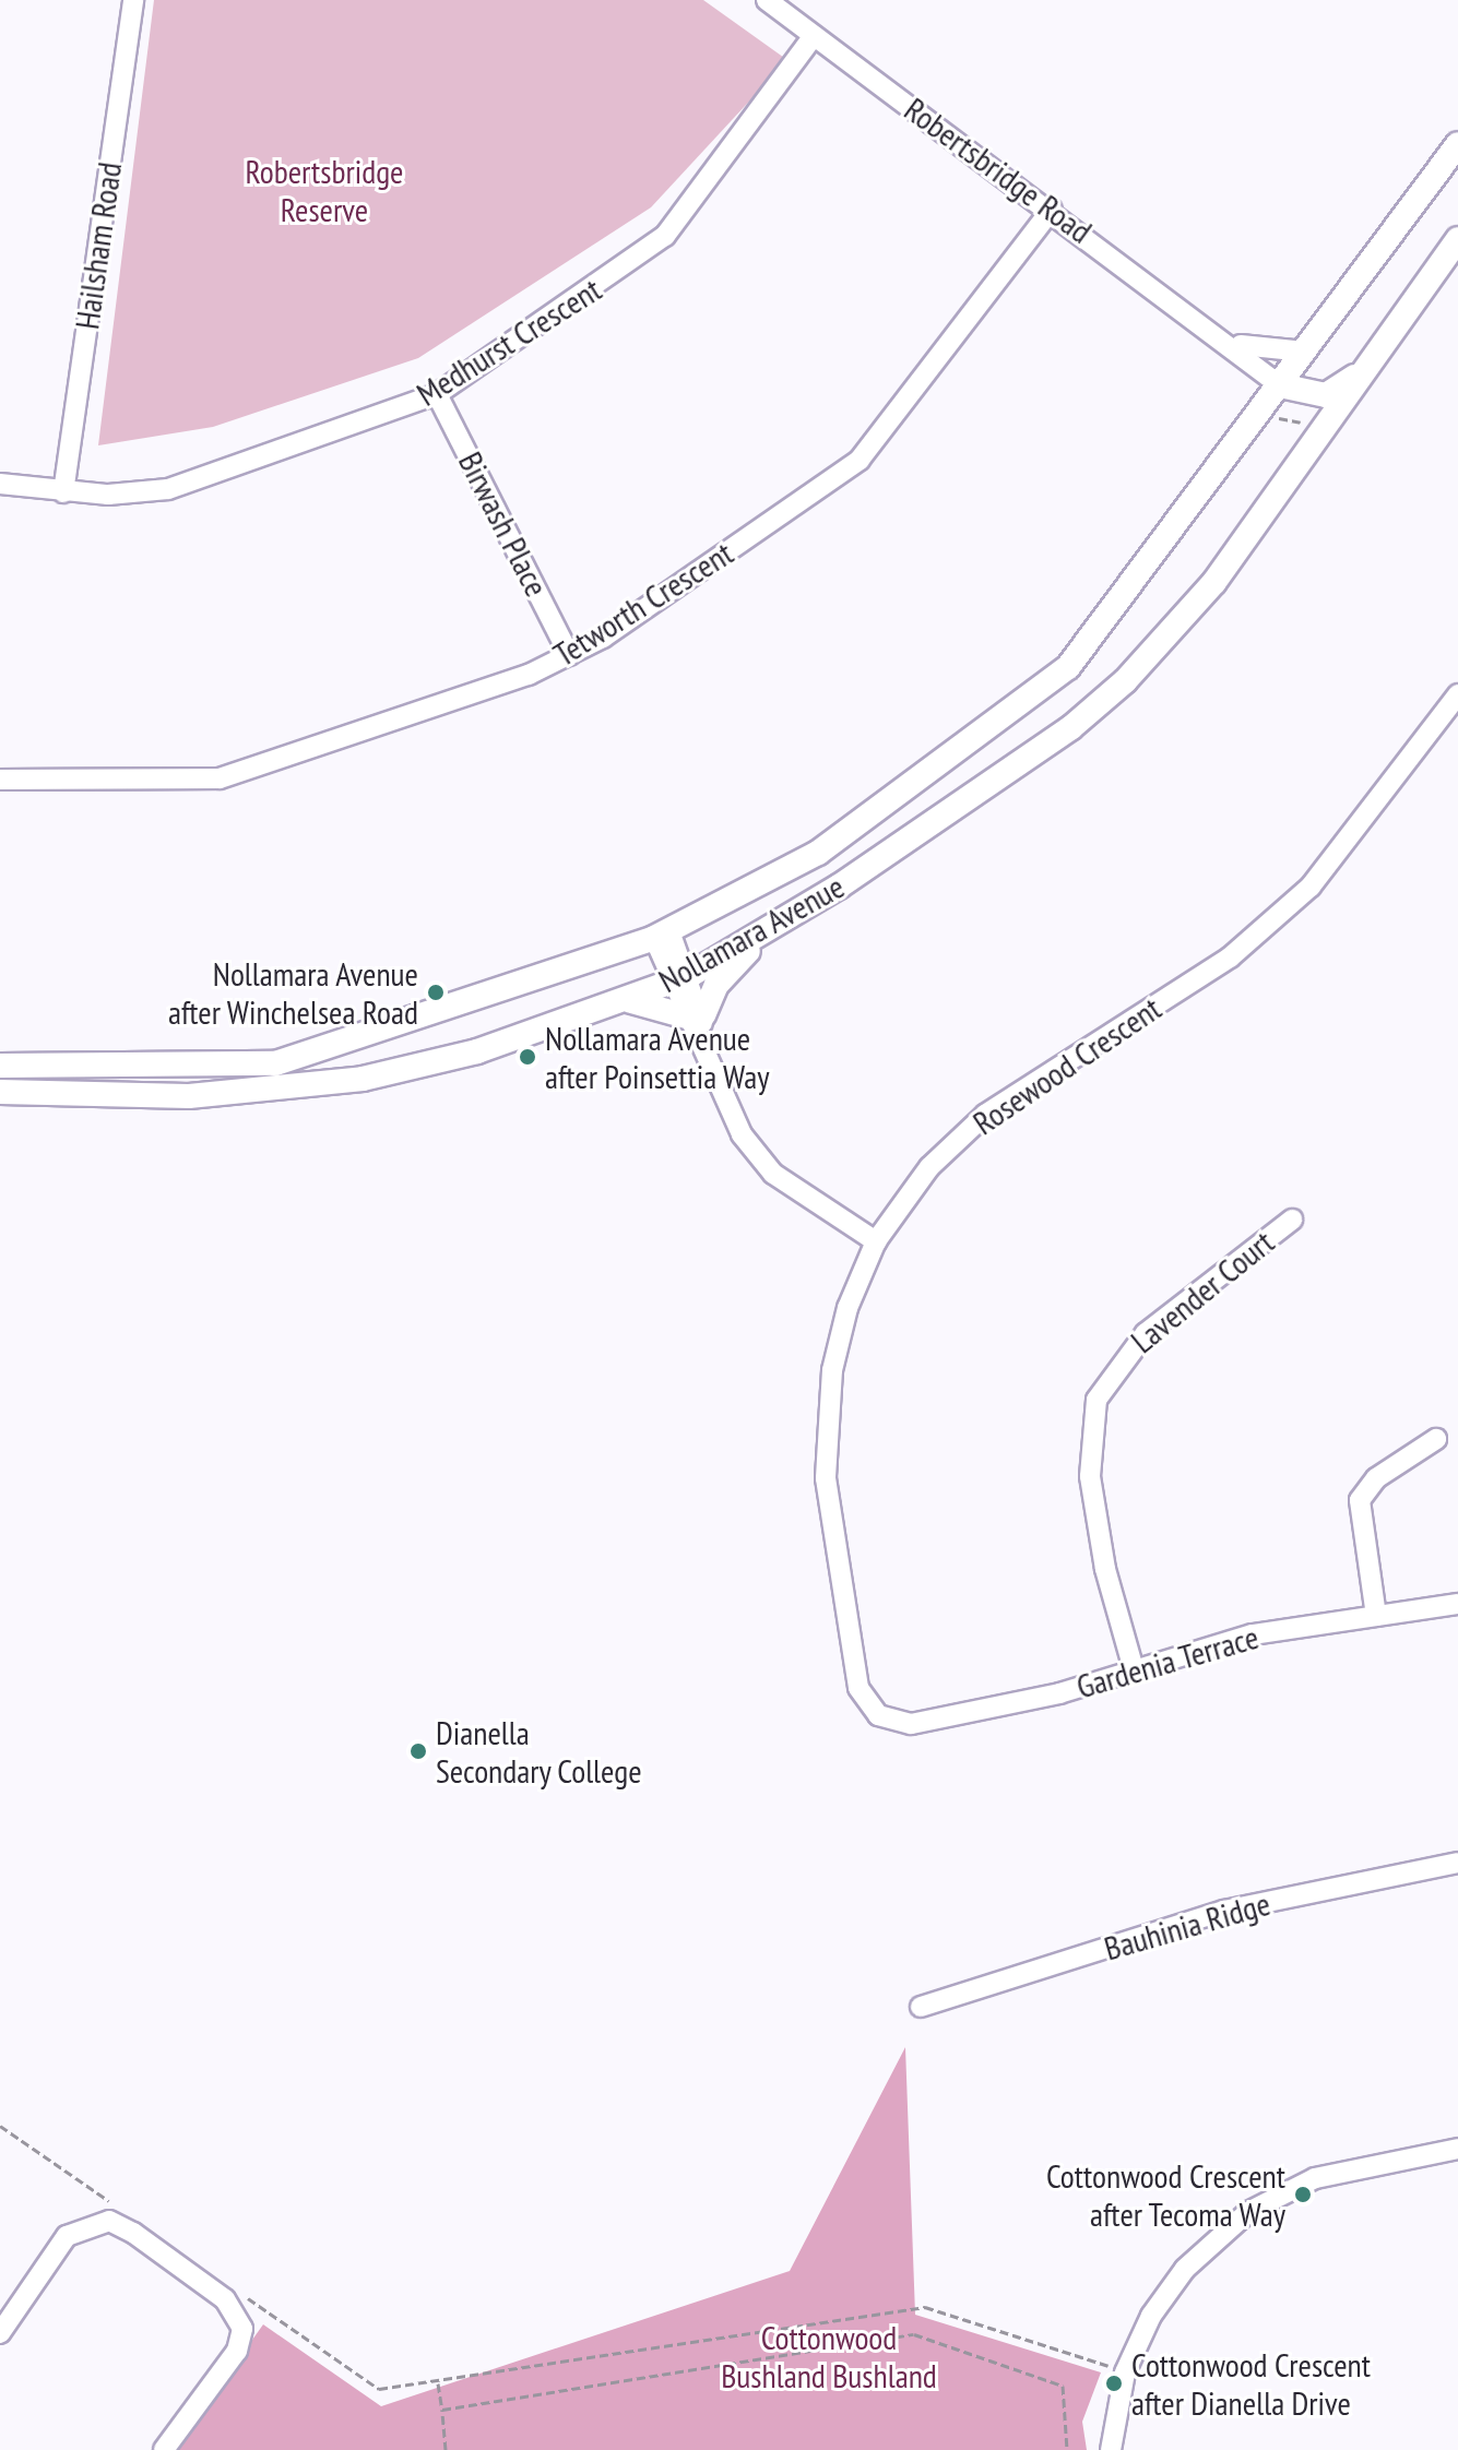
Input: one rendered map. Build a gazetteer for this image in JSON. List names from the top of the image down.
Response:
{
  "streets": {
    "main road": ["Nollamara Avenue"],
    "street": [
      "Robertsbridge Road",
      "Hailsham Road",
      "Medhurst Crescent",
      "Birwash Place",
      "Tetworth Crescent",
      "Rosewood Crescent",
      "Lavender Court",
      "Gardenia Terrace",
      "Bauhinia Ridge"
    ]
  },
  "crossings": [
    ["Robertsbridge Road", "Medhurst Crescent"],
    ["Robertsbridge Road", "Tetworth Crescent"],
    ["Robertsbridge Road", "Nollamara Avenue"],
    ["Hailsham Road", "Medhurst Crescent"],
    ["Medhurst Crescent", "Birwash Place"],
    ["Birwash Place", "Tetworth Crescent"],
    ["Rosewood Crescent", "Gardenia Terrace"],
    ["Lavender Court", "Gardenia Terrace"]
  ],
  "parks": ["Robertsbridge Reserve", "Cottonwood Bushland Bushland"],
  "places": [
    "Nollamara Avenue after Winchelsea Road",
    "Nollamara Avenue after Poinsettia Way",
    "Dianella Secondary College",
    "Cottonwood Crescent after Tecoma Way",
    "Cottonwood Crescent after Dianella Drive"
  ]
}
